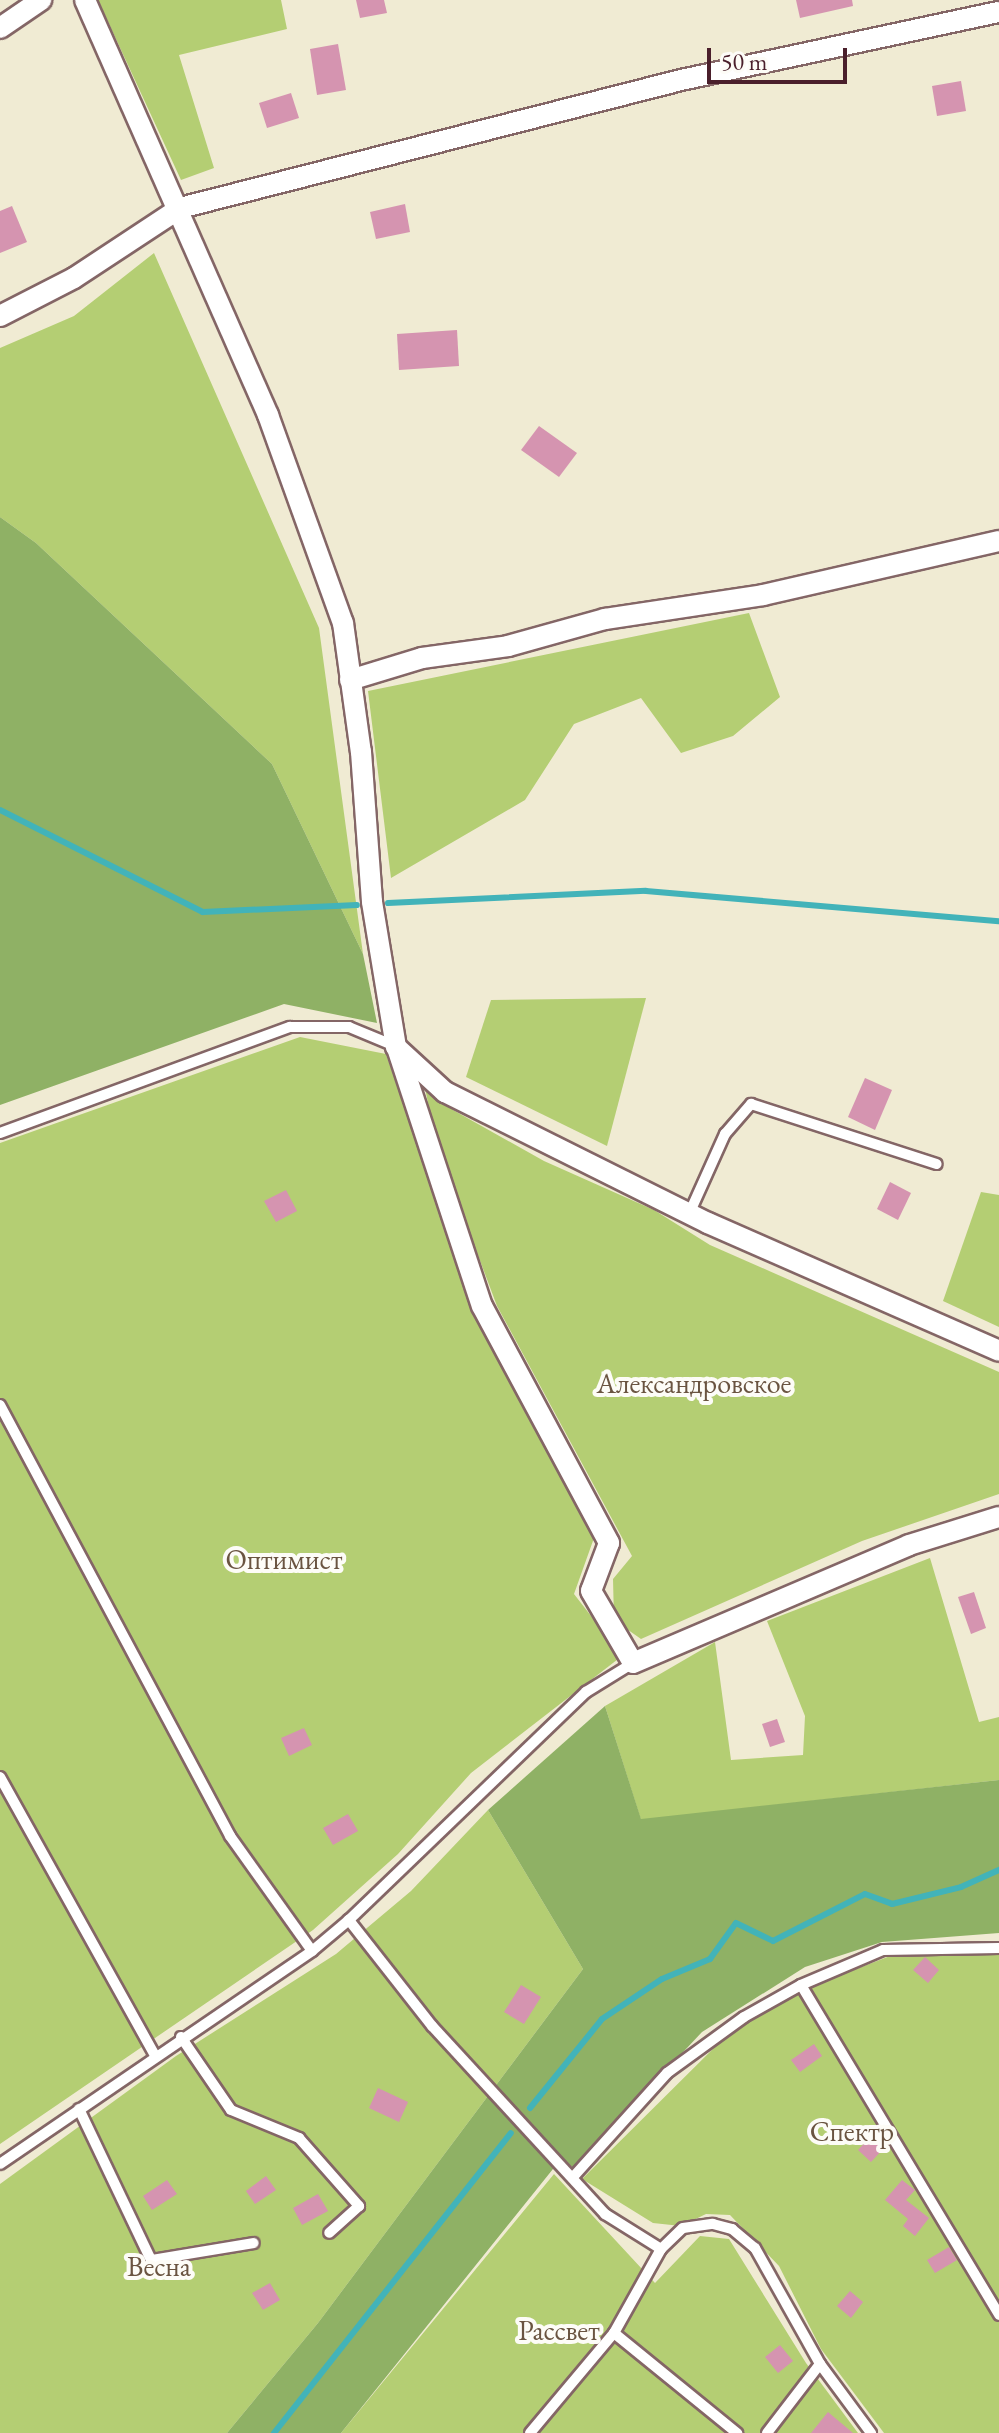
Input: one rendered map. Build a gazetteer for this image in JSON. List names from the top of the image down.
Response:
{
  "parks": [
    "Александровское",
    "Оптимист",
    "Спектр",
    "Весна",
    "Рассвет"
  ],
  "scale_bar": "50 m"
}
